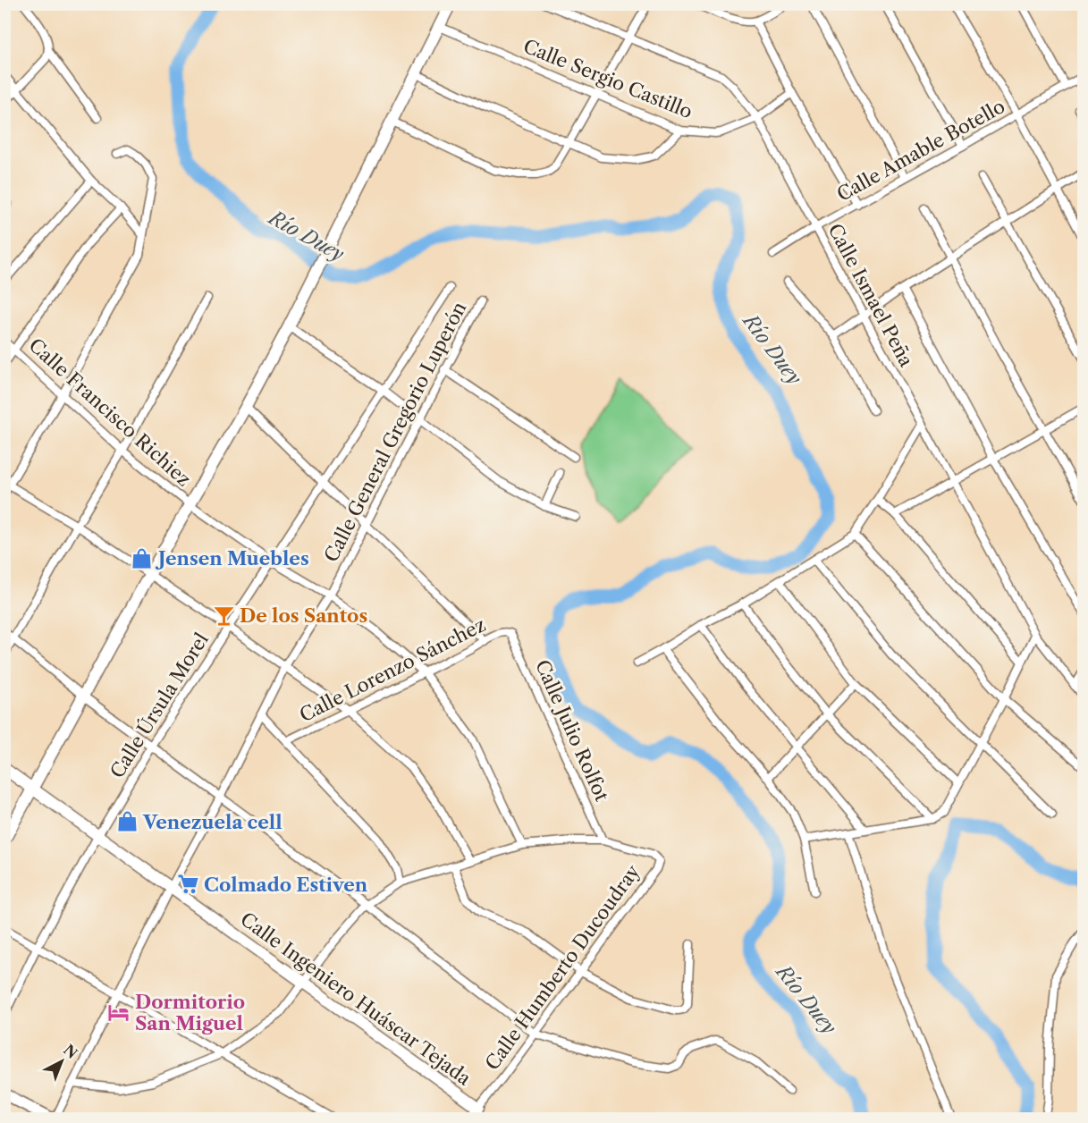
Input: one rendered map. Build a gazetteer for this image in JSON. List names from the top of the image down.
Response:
{
  "streets": {
    "street": [
      "Calle Sergio Castillo",
      "Calle Amable Botello",
      "Calle Ismael Peña",
      "Calle Francisco Richiez",
      "Calle General Gregorio Luperón",
      "Calle Lorenzo Sánchez",
      "Calle Úrsula Morel",
      "Calle Julio Rolfot",
      "Calle Humberto Ducoudray",
      "Calle Ingeniero Huáscar Tejada"
    ]
  },
  "crossings": [
    ["Calle Sergio Castillo", "Calle Ismael Peña"],
    ["Calle Amable Botello", "Calle Ismael Peña"],
    ["Calle Francisco Richiez", "Calle General Gregorio Luperón"],
    ["Calle Francisco Richiez", "Calle Lorenzo Sánchez"],
    ["Calle Francisco Richiez", "Calle Úrsula Morel"],
    ["Calle General Gregorio Luperón", "Calle Ingeniero Huáscar Tejada"],
    ["Calle Lorenzo Sánchez", "Calle Julio Rolfot"],
    ["Calle Úrsula Morel", "Calle Ingeniero Huáscar Tejada"],
    ["Calle Julio Rolfot", "Calle Humberto Ducoudray"],
    ["Calle Humberto Ducoudray", "Calle Ingeniero Huáscar Tejada"]
  ],
  "water": ["Río Duey"],
  "places": {
    "shop": ["Jensen Muebles", "Venezuela cell"],
    "bar": ["De los Santos"],
    "supermarket": ["Colmado Estiven"],
    "hotel": ["Dormitorio San Miguel"]
  },
  "north": "top right"
}
